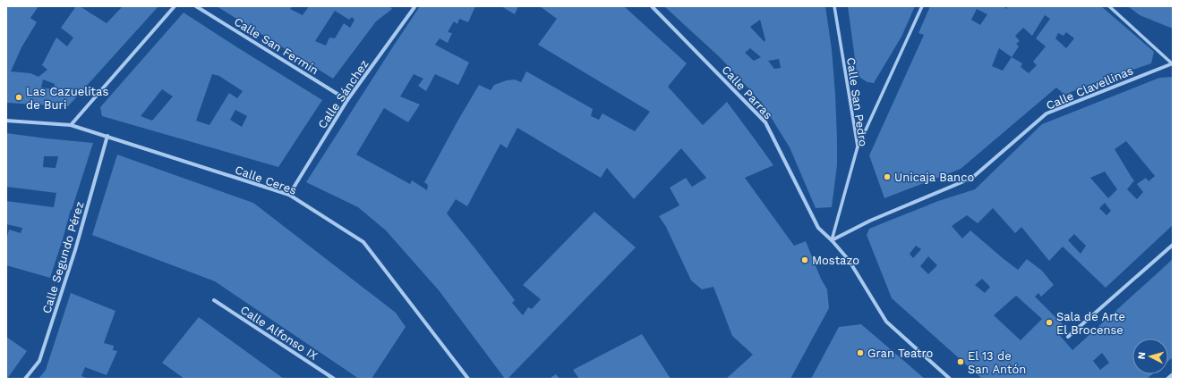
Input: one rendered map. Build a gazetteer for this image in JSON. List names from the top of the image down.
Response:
{
  "streets": {
    "street": [
      "Calle San Fermín",
      "Calle Clavellinas",
      "Calle Parras",
      "Calle Sánchez",
      "Calle San Pedro",
      "Calle Ceres",
      "Calle Segundo Pérez",
      "Calle Alfonso IX"
    ]
  },
  "crossings": [
    ["Calle San Fermín", "Calle Sánchez"],
    ["Calle Clavellinas", "Calle Parras"],
    ["Calle Clavellinas", "Calle San Pedro"],
    ["Calle Parras", "Calle San Pedro"],
    ["Calle Sánchez", "Calle Ceres"],
    ["Calle Ceres", "Calle Segundo Pérez"]
  ],
  "places": [
    "Las Cazuelitas de Buri",
    "Unicaja Banco",
    "Mostazo",
    "Sala de Arte El Brocense",
    "Gran Teatro",
    "El 13 de San Antón"
  ],
  "north": "left"
}
